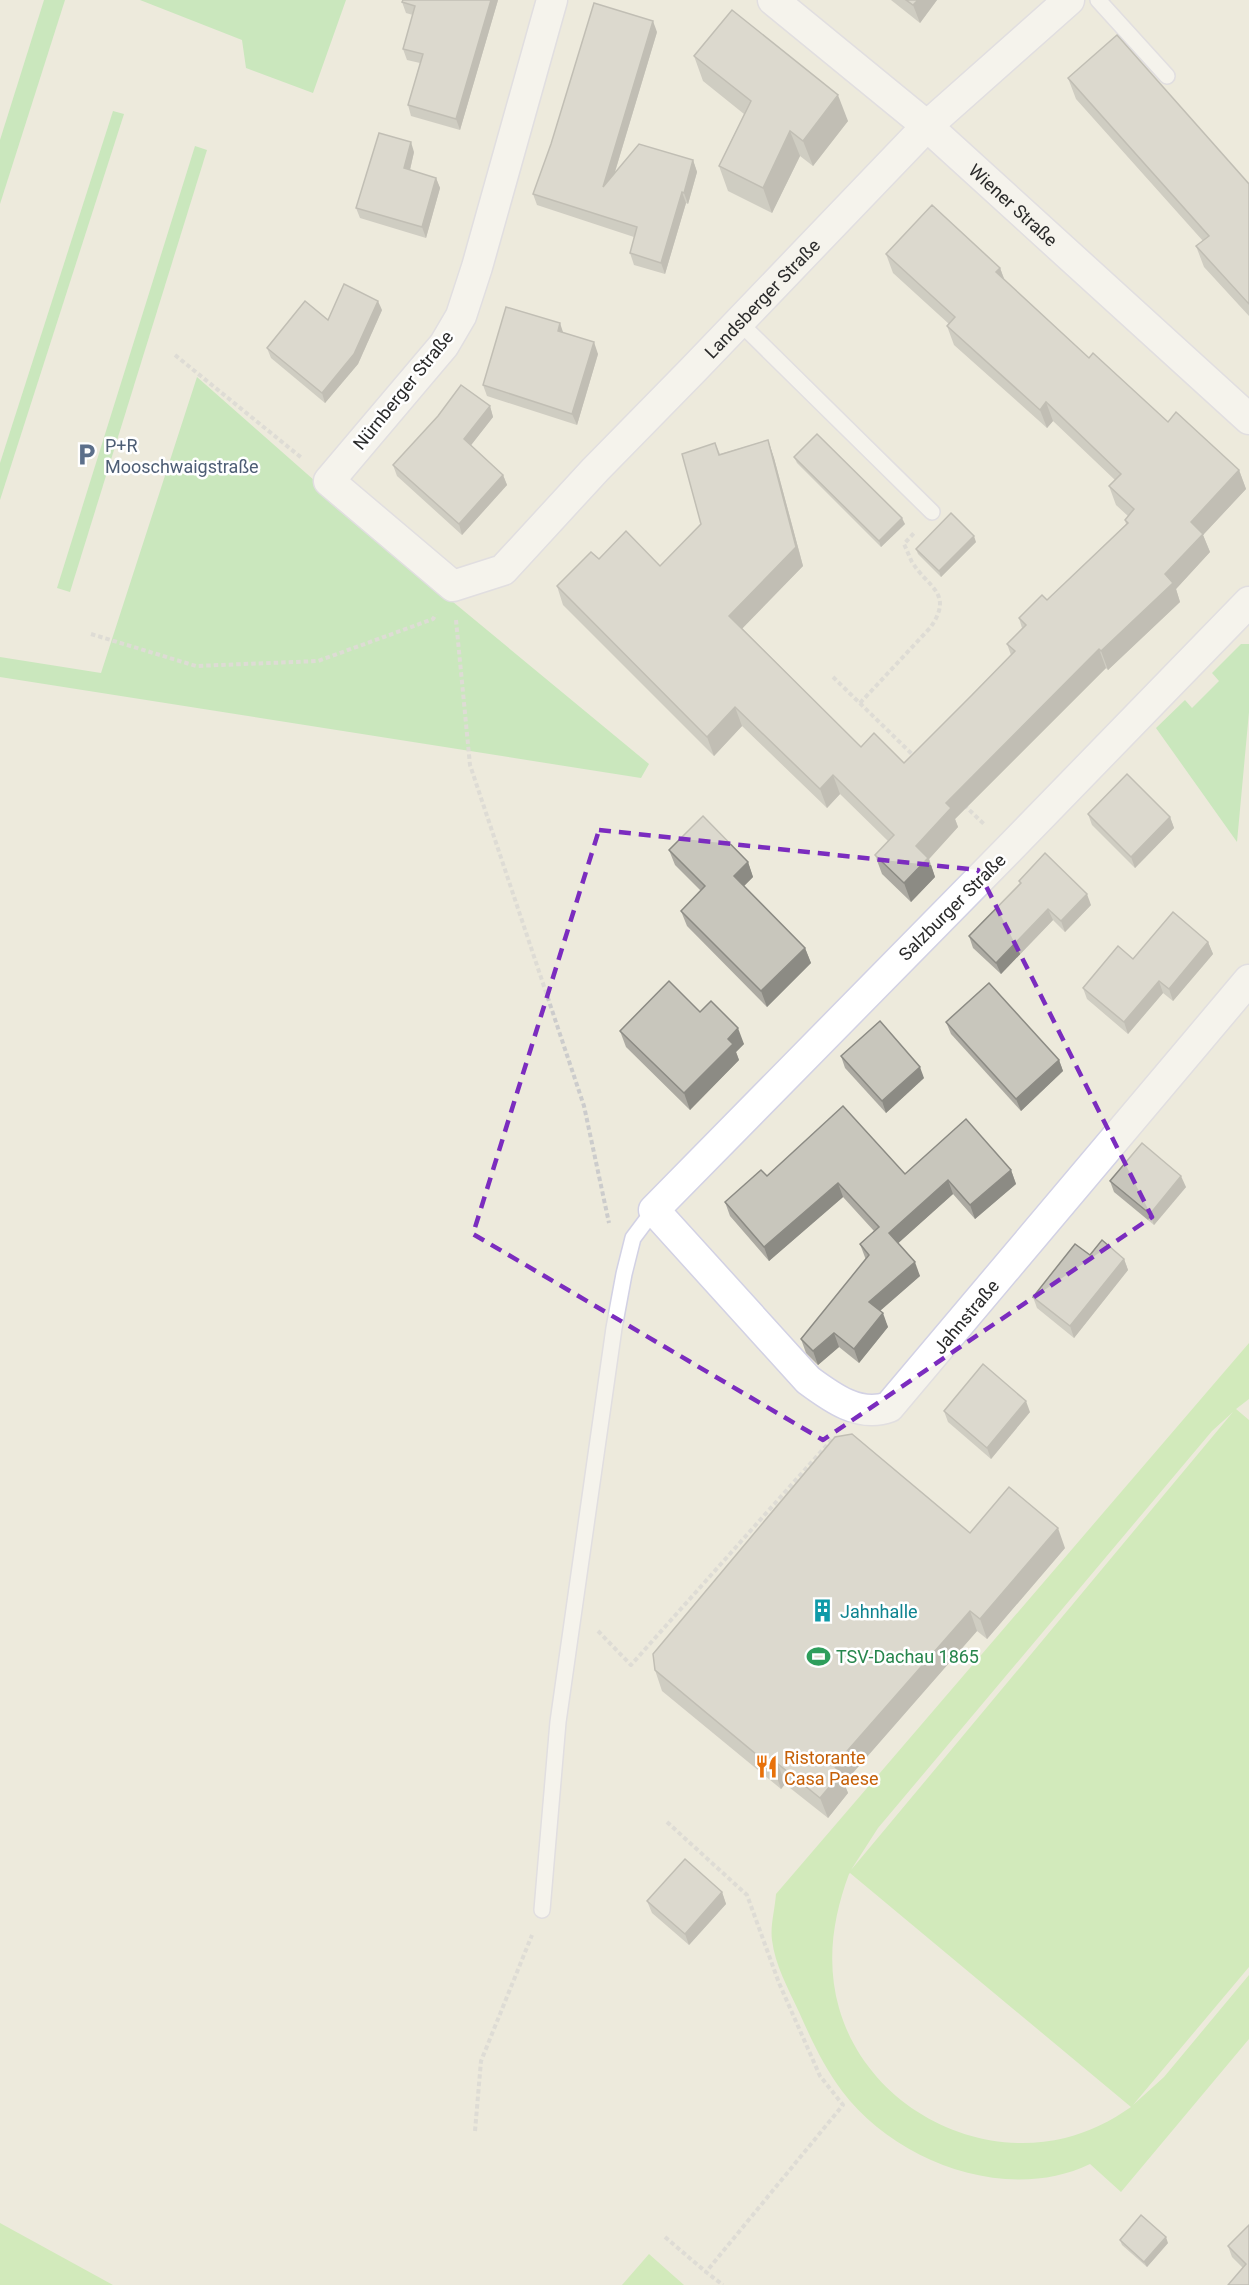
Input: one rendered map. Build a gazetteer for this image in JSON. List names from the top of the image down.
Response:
{
  "streets": {
    "street": [
      "Wiener Straße",
      "Landsberger Straße",
      "Nürnberger Straße",
      "Salzburger Straße",
      "Jahnstraße"
    ]
  },
  "crossings": [
    ["Wiener Straße", "Landsberger Straße"],
    ["Salzburger Straße", "Jahnstraße"]
  ],
  "places": {
    "parking": ["P+R Mooschwaigstraße"],
    "building": ["Jahnhalle"],
    "sports": ["TSV-Dachau 1865"],
    "restaurant": ["Ristorante Casa Paese"]
  }
}
